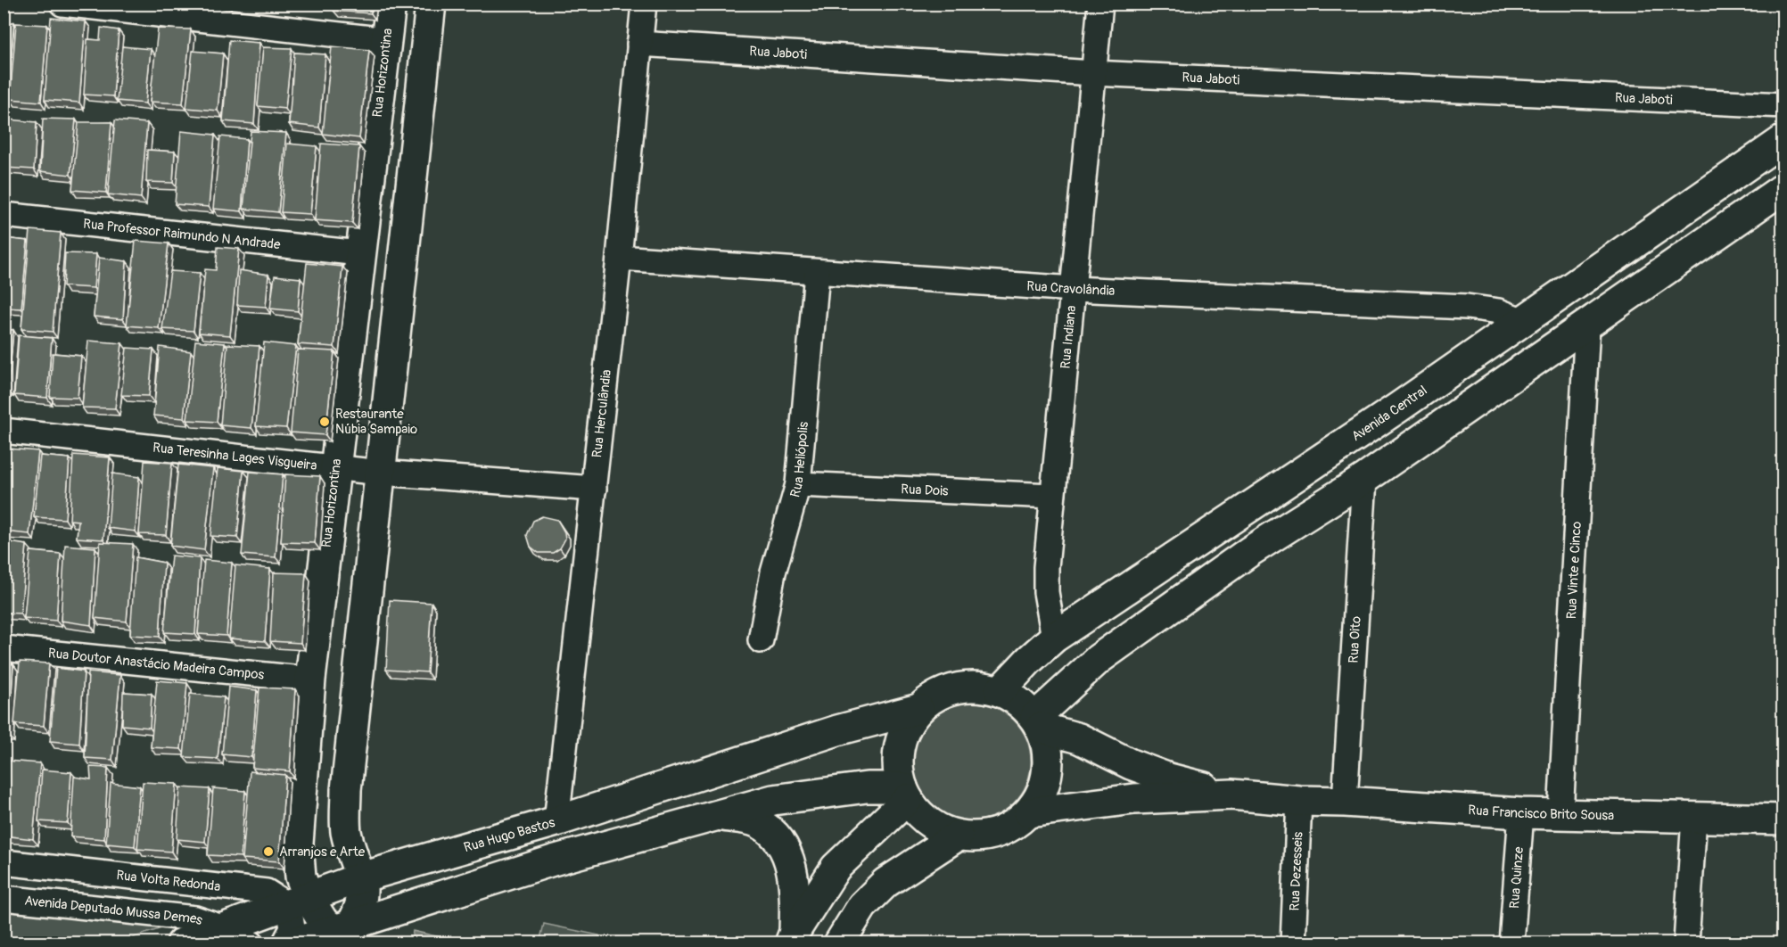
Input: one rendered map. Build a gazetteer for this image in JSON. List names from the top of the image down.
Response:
{
  "streets": {
    "street": [
      "Rua Jaboti",
      "Rua Horizontina",
      "Rua Professor Raimundo N Andrade",
      "Rua Cravolândia",
      "Rua Indiana",
      "Rua Herculândia",
      "Avenida Central",
      "Rua Teresinha Lages Visgueira",
      "Rua Heliópolis",
      "Rua Dois",
      "Rua Vinte e Cinco",
      "Rua Oito",
      "Rua Doutor Anastácio Madeira Campos",
      "Rua Francisco Brito Sousa",
      "Rua Hugo Bastos",
      "Rua Dezesseis",
      "Rua Quinze",
      "Rua Volta Redonda",
      "Avenida Deputado Mussa Demes"
    ]
  },
  "crossings": [
    ["Rua Jaboti", "Rua Indiana"],
    ["Rua Jaboti", "Rua Herculândia"],
    ["Rua Horizontina", "Rua Professor Raimundo N Andrade"],
    ["Rua Horizontina", "Rua Teresinha Lages Visgueira"],
    ["Rua Horizontina", "Rua Doutor Anastácio Madeira Campos"],
    ["Rua Horizontina", "Rua Hugo Bastos"],
    ["Rua Horizontina", "Rua Volta Redonda"],
    ["Rua Cravolândia", "Rua Indiana"],
    ["Rua Cravolândia", "Rua Herculândia"],
    ["Rua Cravolândia", "Avenida Central"],
    ["Rua Cravolândia", "Rua Heliópolis"],
    ["Rua Indiana", "Avenida Central"],
    ["Rua Indiana", "Rua Dois"],
    ["Rua Herculândia", "Rua Teresinha Lages Visgueira"],
    ["Rua Herculândia", "Rua Hugo Bastos"],
    ["Avenida Central", "Rua Hugo Bastos"],
    ["Rua Heliópolis", "Rua Dois"],
    ["Rua Vinte e Cinco", "Rua Francisco Brito Sousa"],
    ["Rua Oito", "Rua Francisco Brito Sousa"],
    ["Rua Francisco Brito Sousa", "Rua Dezesseis"],
    ["Rua Francisco Brito Sousa", "Rua Quinze"],
    ["Rua Hugo Bastos", "Rua Volta Redonda"],
    ["Rua Hugo Bastos", "Avenida Deputado Mussa Demes"]
  ],
  "places": ["Restaurante Núbia Sampaio", "Arranjos e Arte"]
}
